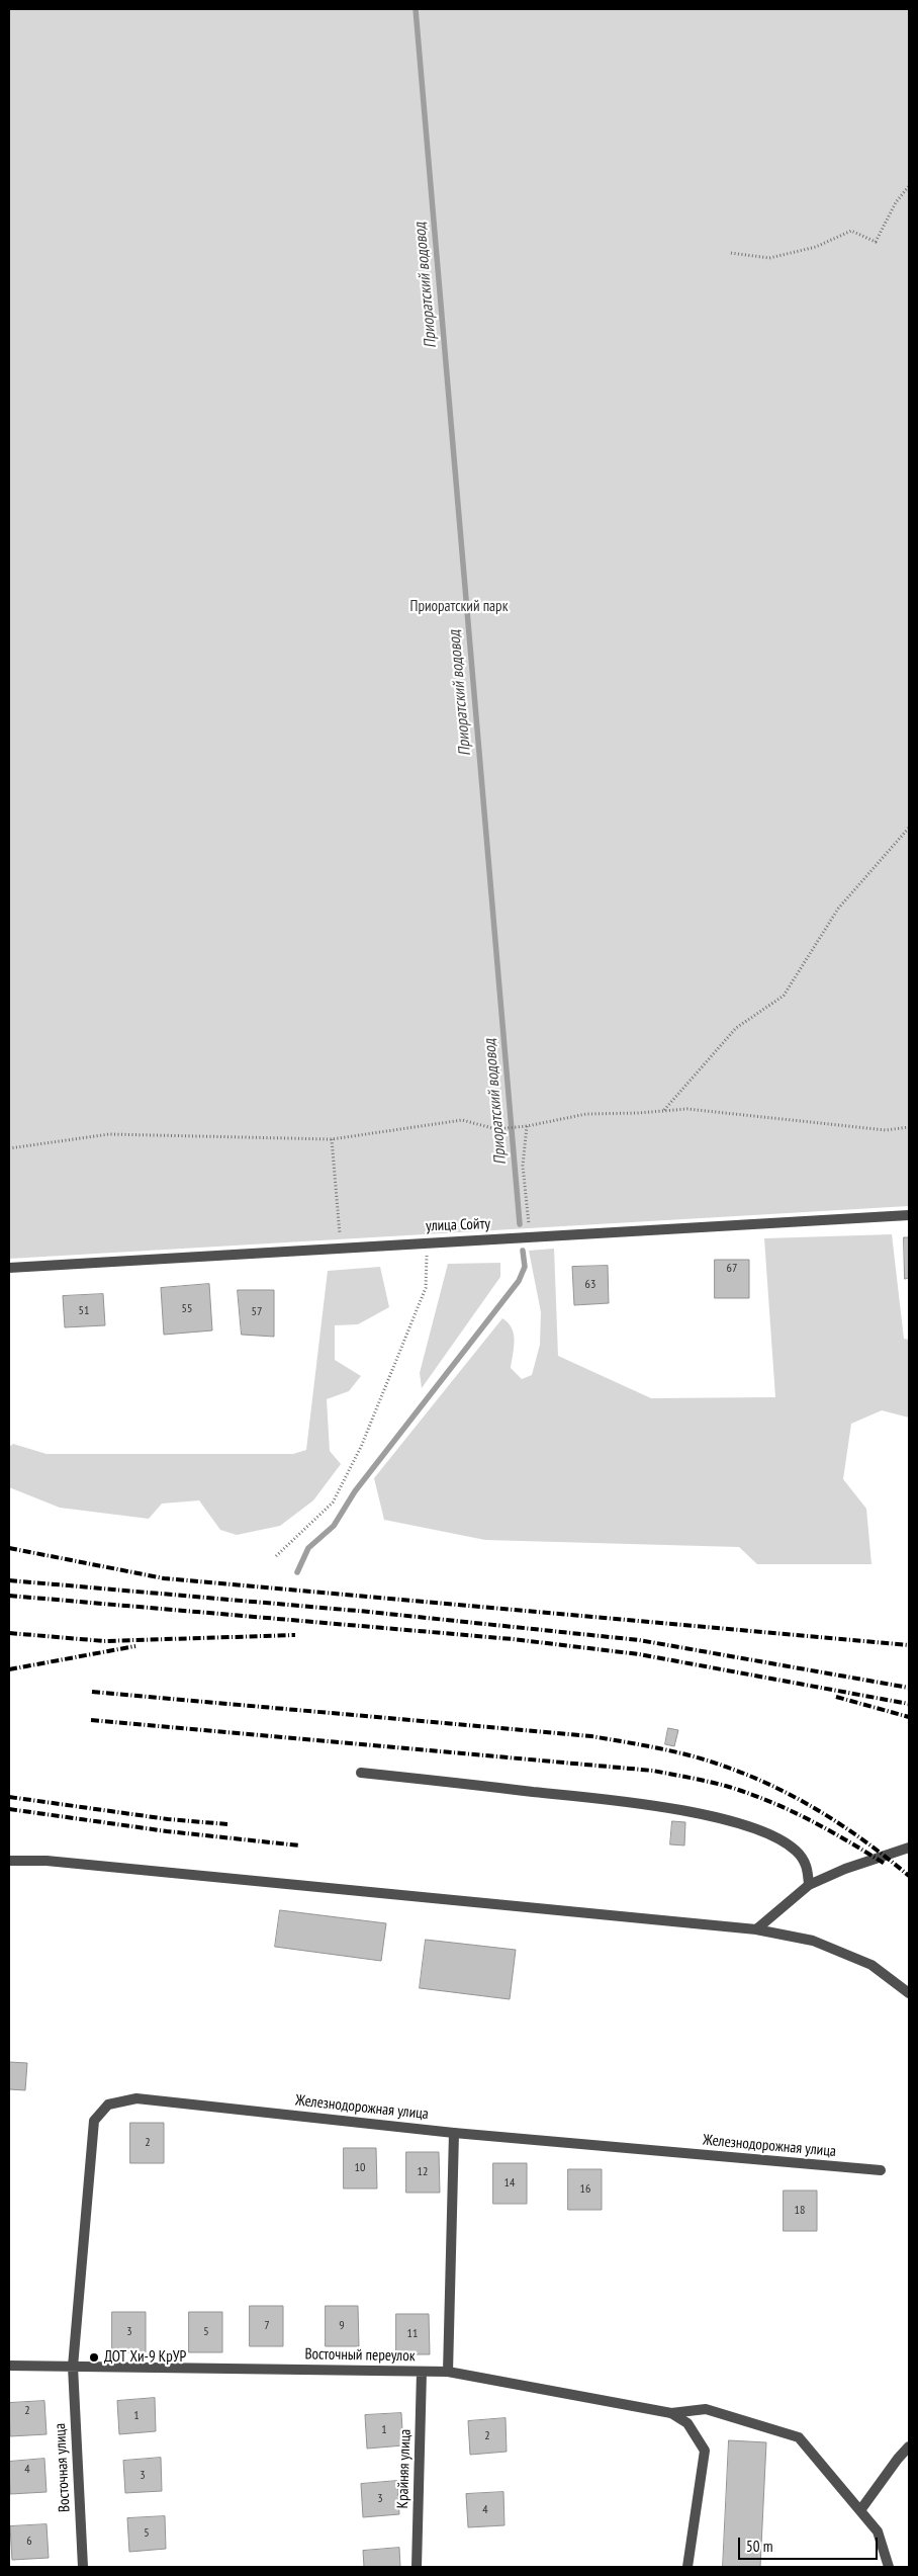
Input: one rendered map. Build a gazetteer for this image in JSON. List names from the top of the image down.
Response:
{
  "streets": {
    "street": [
      "улица Сойту",
      "Железнодорожная улица",
      "Восточный переулок",
      "Восточная улица",
      "Крайняя улица"
    ]
  },
  "crossings": [
    ["Железнодорожная улица", "Восточный переулок"],
    ["Железнодорожная улица", "Восточная улица"],
    ["Восточный переулок", "Восточная улица"],
    ["Восточный переулок", "Крайняя улица"]
  ],
  "water": ["Приоратский водовод"],
  "parks": ["Приоратский парк"],
  "places": ["ДОТ Хи-9 КрУР"],
  "house_numbers": [
    "67",
    "63",
    "55",
    "51",
    "57",
    "2",
    "10",
    "12",
    "14",
    "16",
    "18",
    "7",
    "9",
    "3",
    "5",
    "11",
    "2",
    "1",
    "1",
    "2",
    "4",
    "3",
    "3",
    "4",
    "5",
    "6"
  ],
  "scale_bar": "50 m"
}
